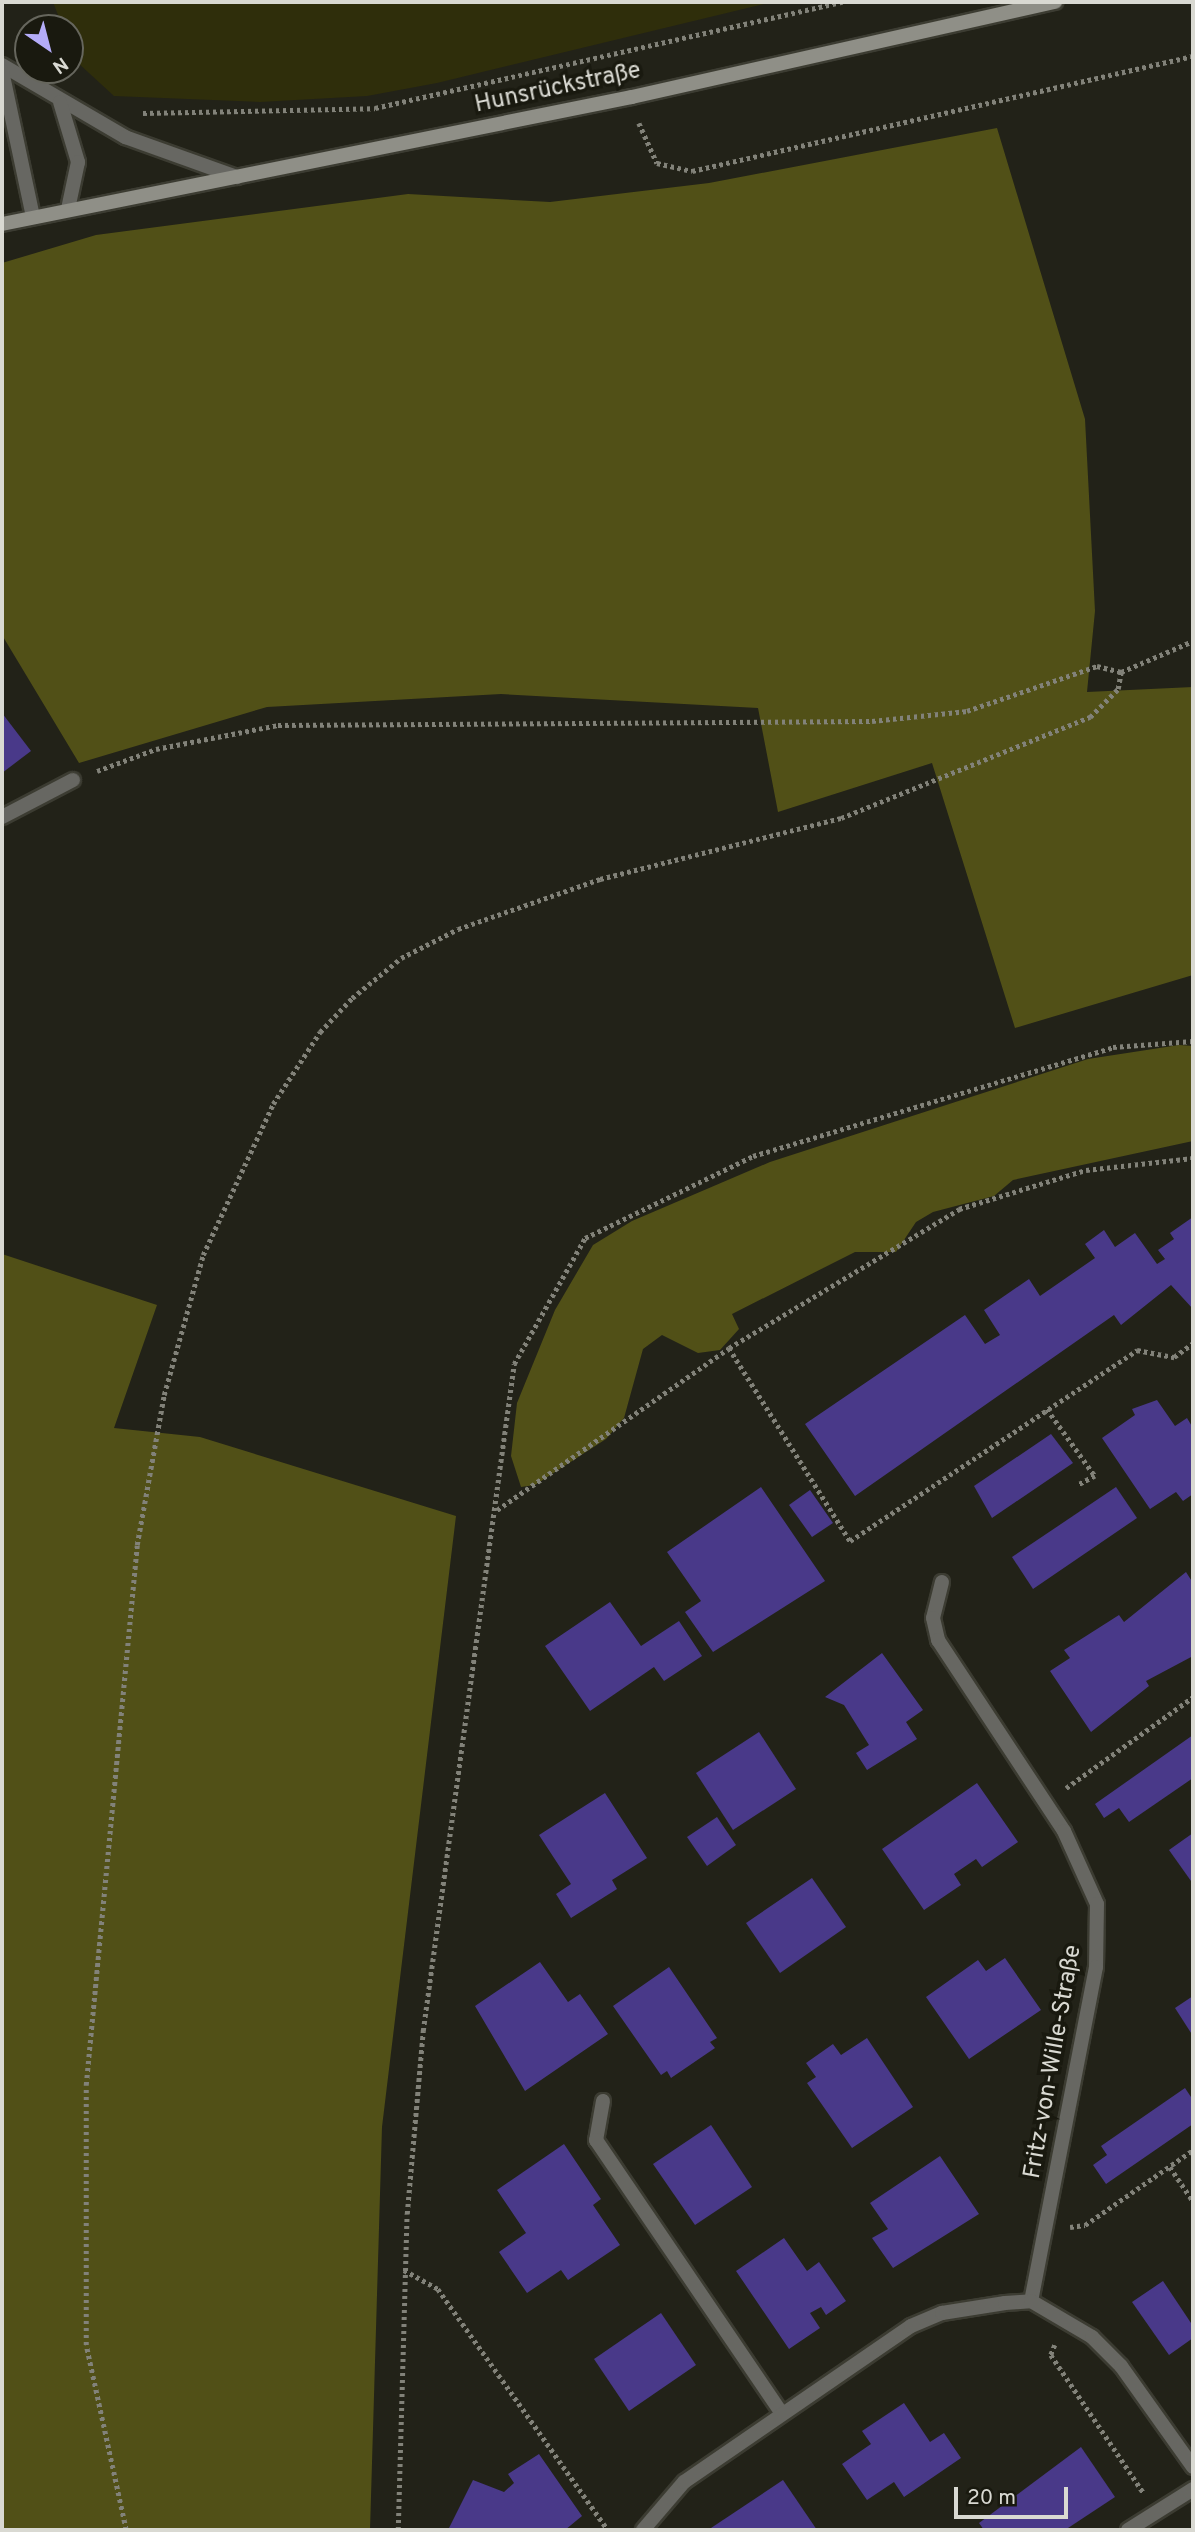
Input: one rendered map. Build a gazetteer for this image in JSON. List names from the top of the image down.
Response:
{
  "streets": {
    "main road": ["Hunsrückstraße"],
    "street": ["Fritz-von-Wille-Straße"]
  },
  "scale_bar": "20 m",
  "north": "bottom right"
}
